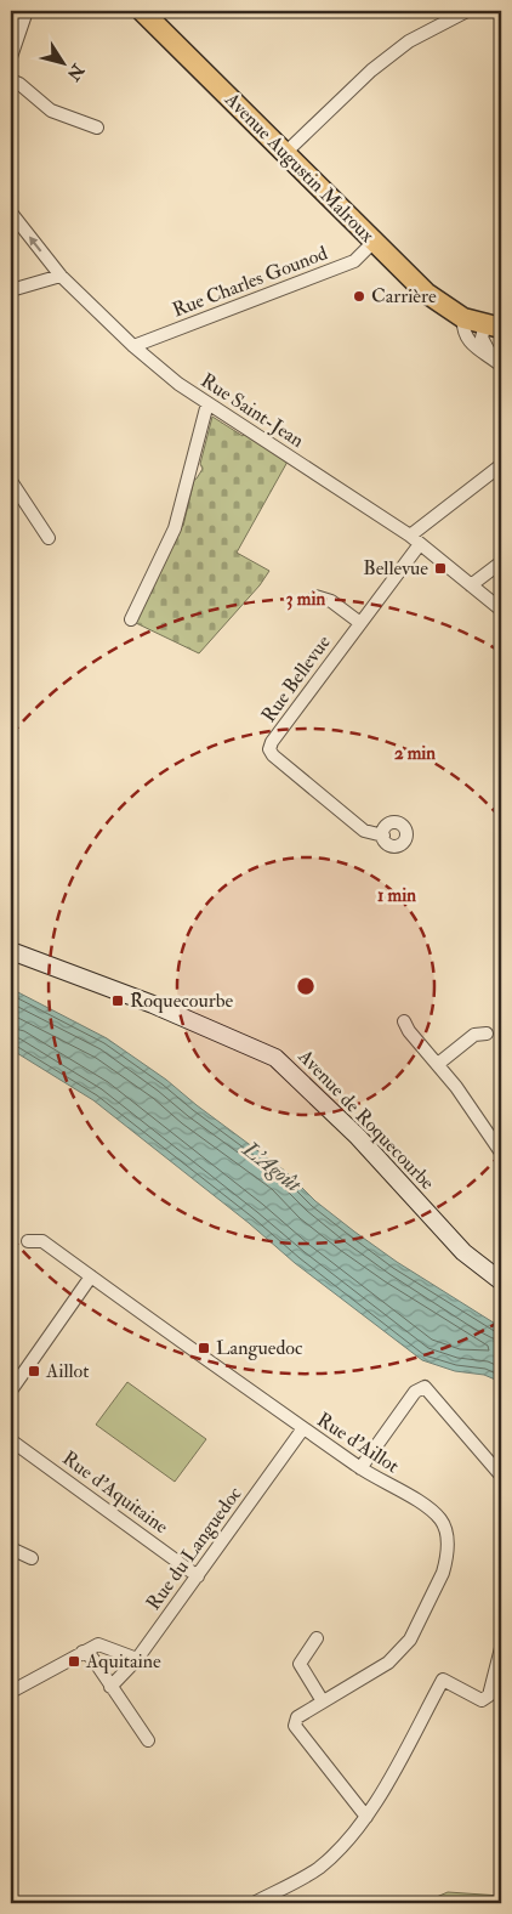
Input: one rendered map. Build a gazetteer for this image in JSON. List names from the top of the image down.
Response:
{
  "streets": {
    "main road": ["Avenue Augustin Malroux", "Avenue de Roquecourbe"],
    "street": [
      "Rue Charles Gounod",
      "Rue Saint-Jean",
      "Rue Bellevue",
      "Rue d'Aillot",
      "Rue d'Aquitaine",
      "Rue du Languedoc"
    ]
  },
  "crossings": [
    ["Avenue Augustin Malroux", "Rue Charles Gounod"],
    ["Rue Charles Gounod", "Rue Saint-Jean"],
    ["Rue Saint-Jean", "Rue Bellevue"],
    ["Rue d'Aillot", "Rue du Languedoc"],
    ["Rue d'Aquitaine", "Rue du Languedoc"]
  ],
  "water": ["L'Agoût"],
  "places": {
    "other": ["Carrière"],
    "transit": [
      "Bellevue",
      "Roquecourbe",
      "Languedoc",
      "Aillot",
      "Aquitaine"
    ]
  },
  "north": "bottom right",
  "rings": ["3 min", "2 min", "1 min"]
}
